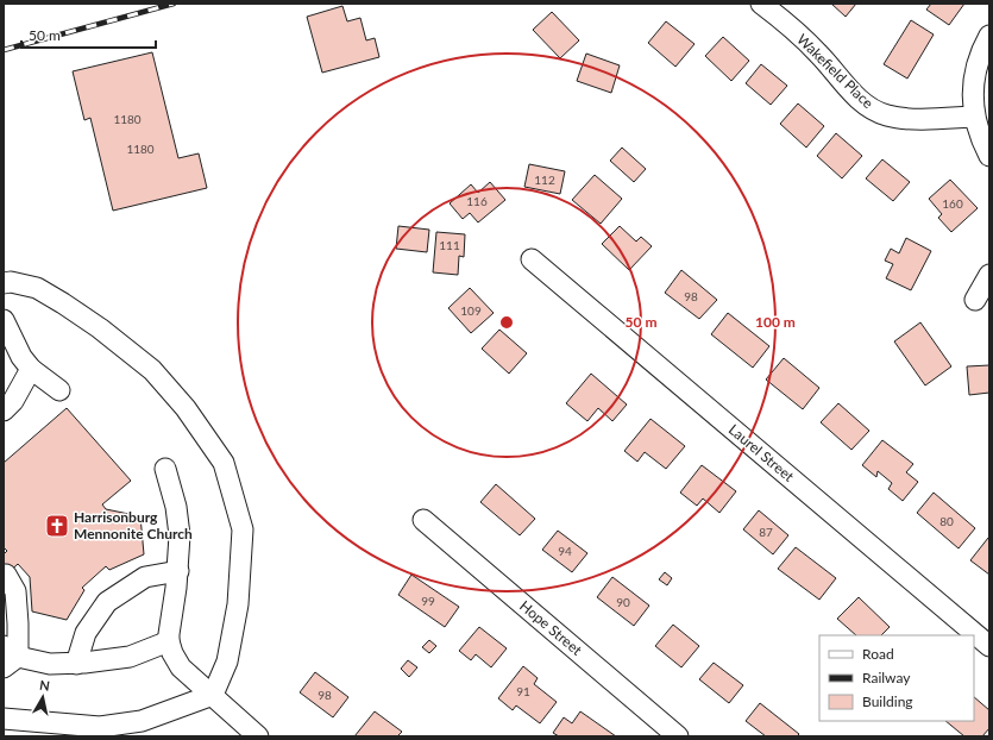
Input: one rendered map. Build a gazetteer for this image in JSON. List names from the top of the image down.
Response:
{
  "streets": {
    "street": ["Wakefield Place", "Laurel Street", "Hope Street"]
  },
  "places": {
    "church": ["Harrisonburg Mennonite Church"]
  },
  "house_numbers": [
    "1180",
    "1180",
    "112",
    "116",
    "160",
    "111",
    "98",
    "109",
    "80",
    "87",
    "94",
    "99",
    "90",
    "91",
    "98"
  ],
  "legend": ["Road", "Railway", "Building"],
  "scale_bar": "50 m",
  "north": "top",
  "rings": ["50 m", "100 m"]
}
